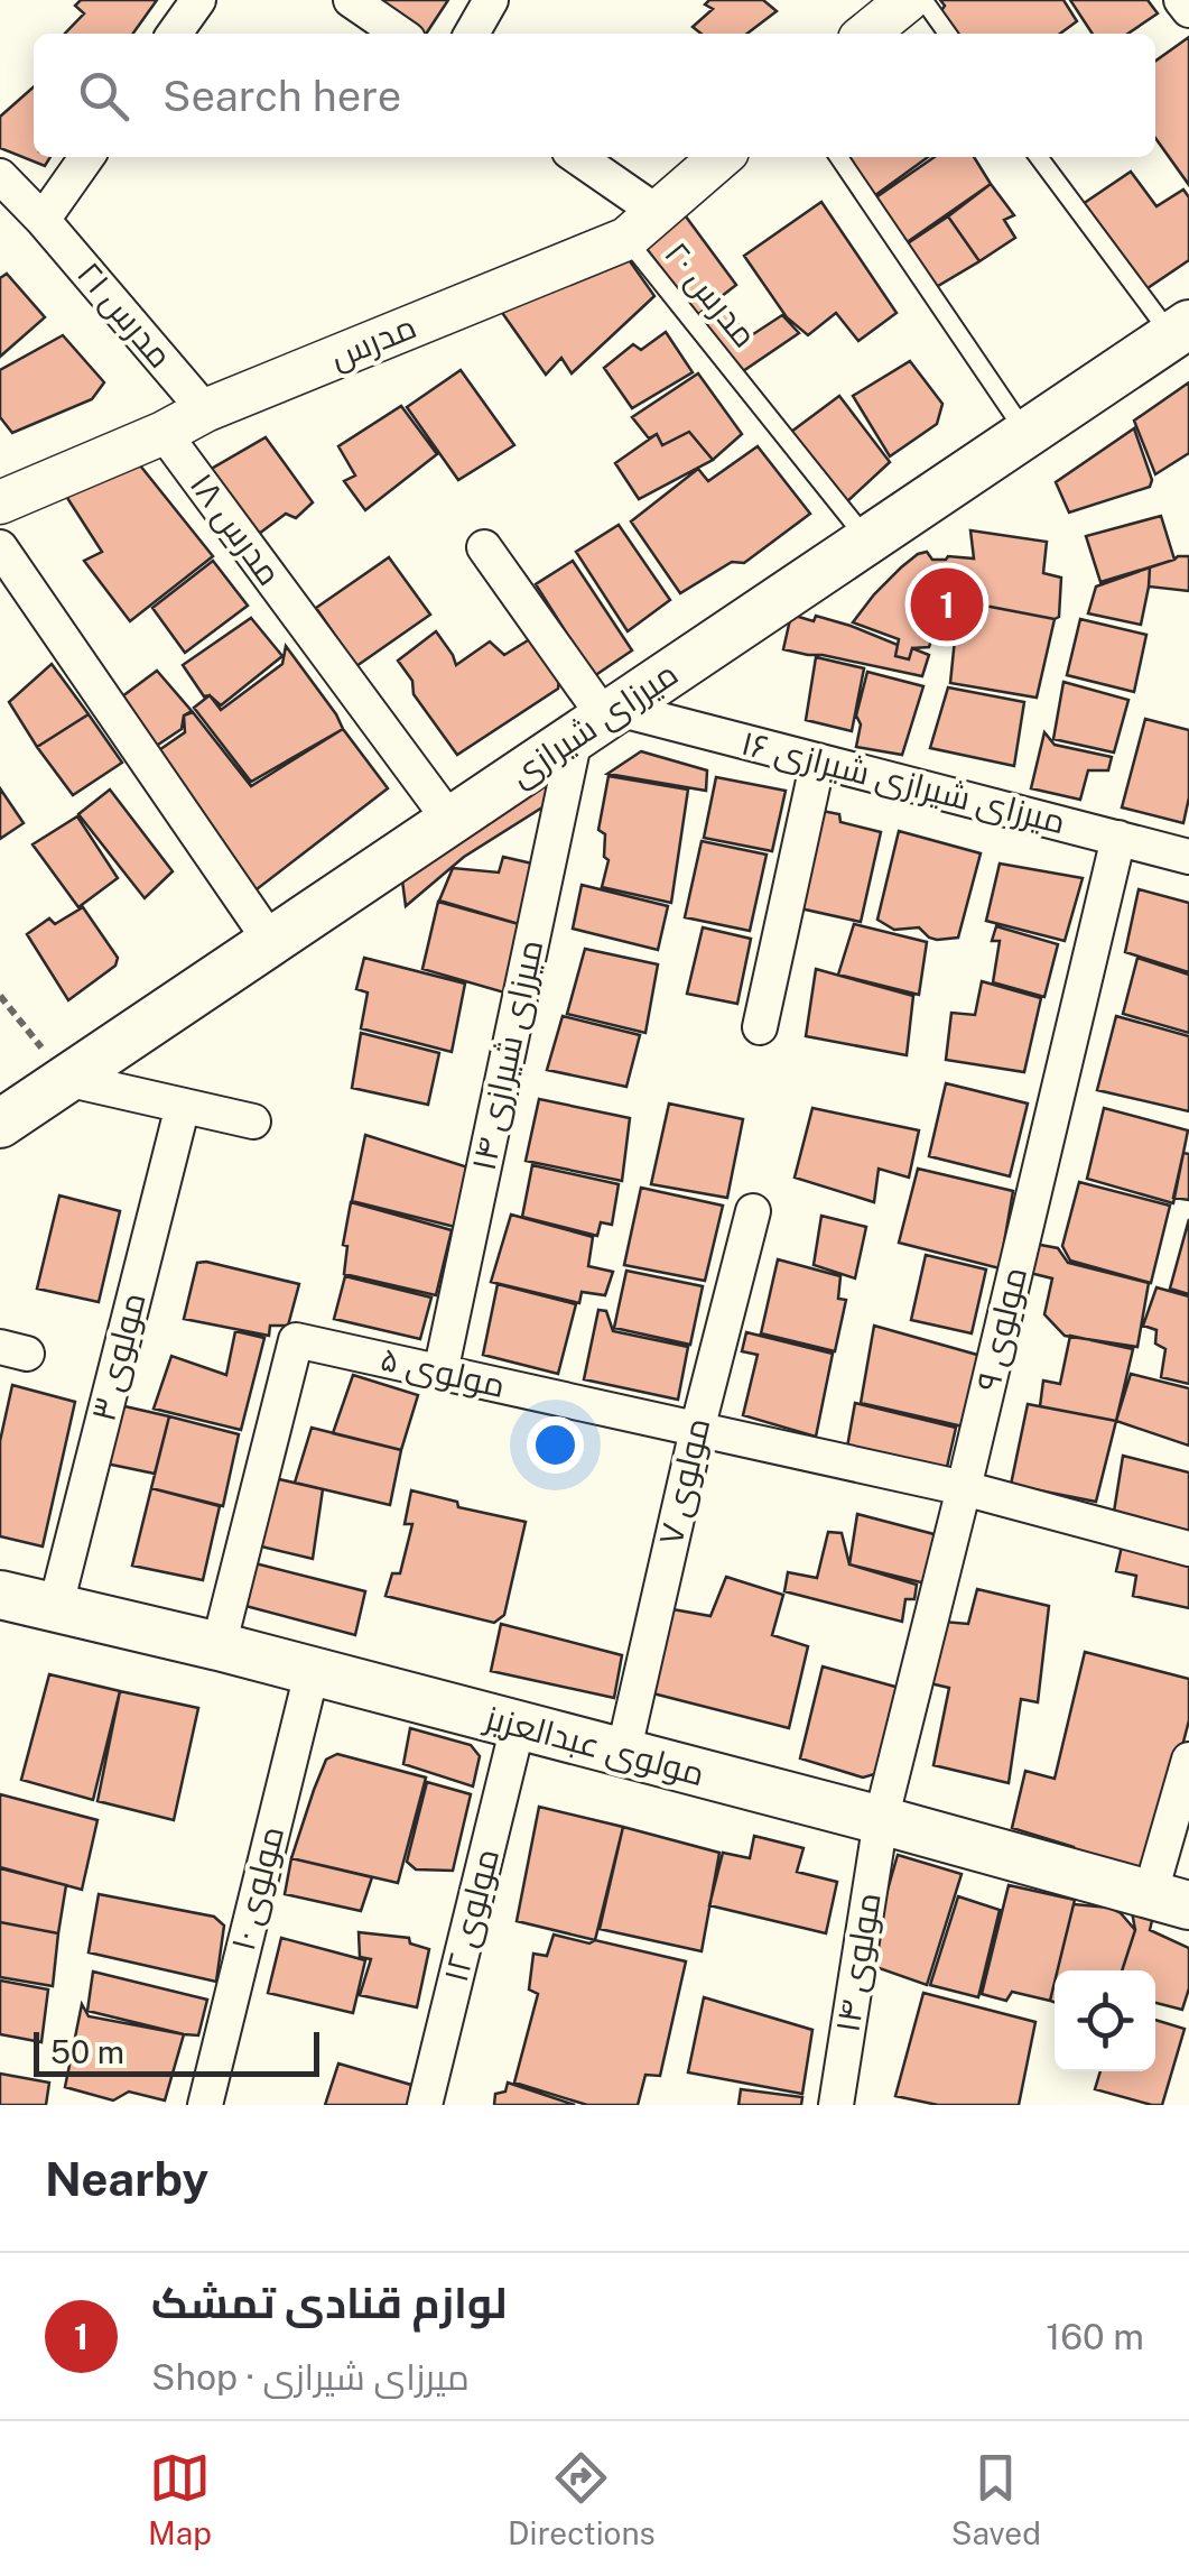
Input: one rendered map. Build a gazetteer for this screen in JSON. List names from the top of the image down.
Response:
{
  "streets": {
    "main road": ["میرزای شیرازی", "مولوی عبدالعزیز"],
    "street": [
      "مدرس ۲۱",
      "مدرس",
      "مدرس ۱۸",
      "میرزای شیرازی شیرازی ۱۶",
      "میرزای شیرازی ۱۴",
      "مولوی ۹",
      "مولوی ۳",
      "مولوی ۵",
      "مولوی ۷",
      "مولوی ۱۰",
      "مولوی ۱۲",
      "مولوی ۱۴"
    ],
    "lane": ["مدرس ۲۰"]
  },
  "crossings": [
    ["مدرس ۲۰", "مدرس"],
    ["مدرس ۲۰", "میرزای شیرازی"],
    ["مدرس ۲۱", "مدرس"],
    ["مدرس", "مدرس ۱۸"],
    ["مدرس ۱۸", "میرزای شیرازی"],
    ["میرزای شیرازی", "میرزای شیرازی شیرازی ۱۶"],
    ["میرزای شیرازی", "میرزای شیرازی ۱۴"],
    ["میرزای شیرازی شیرازی ۱۶", "میرزای شیرازی ۱۴"],
    ["میرزای شیرازی شیرازی ۱۶", "مولوی ۹"],
    ["میرزای شیرازی ۱۴", "مولوی ۵"],
    ["مولوی ۹", "مولوی ۵"],
    ["مولوی ۹", "مولوی عبدالعزیز"],
    ["مولوی ۹", "مولوی ۱۴"],
    ["مولوی ۳", "مولوی عبدالعزیز"],
    ["مولوی ۵", "مولوی ۷"],
    ["مولوی ۵", "مولوی عبدالعزیز"],
    ["مولوی ۷", "مولوی عبدالعزیز"],
    ["مولوی عبدالعزیز", "مولوی ۱۰"],
    ["مولوی عبدالعزیز", "مولوی ۱۲"],
    ["مولوی عبدالعزیز", "مولوی ۱۴"]
  ],
  "scale_bar": "50 m",
  "page": {
    "search": "Search here",
    "pins": "1",
    "scale": "50 m",
    "heading": "Nearby",
    "list": [
      {
        "mark": "1",
        "name": "لوازم قنادی تمشک",
        "note": "Shop · میرزای شیرازی",
        "value": "160 m"
      }
    ],
    "nav": ["Map", "Directions", "Saved"]
  }
}
